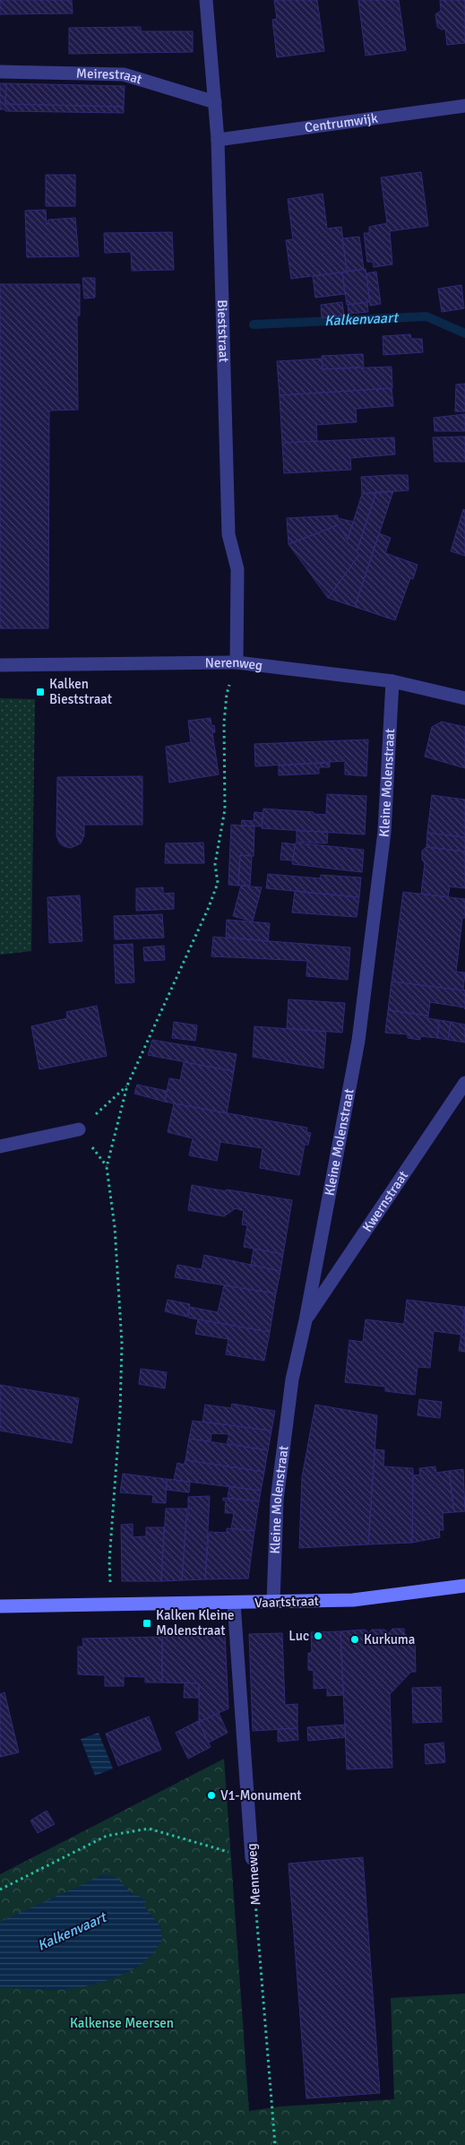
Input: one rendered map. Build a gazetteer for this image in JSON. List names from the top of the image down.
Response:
{
  "streets": {
    "main road": ["Vaartstraat"],
    "street": [
      "Meirestraat",
      "Centrumwijk",
      "Bieststraat",
      "Nerenweg",
      "Kleine Molenstraat",
      "Kwernstraat",
      "Menneweg"
    ]
  },
  "crossings": [
    ["Meirestraat", "Bieststraat"],
    ["Centrumwijk", "Bieststraat"],
    ["Bieststraat", "Nerenweg"],
    ["Nerenweg", "Kleine Molenstraat"],
    ["Kleine Molenstraat", "Kwernstraat"],
    ["Kleine Molenstraat", "Vaartstraat"],
    ["Vaartstraat", "Menneweg"]
  ],
  "water": ["Kalkenvaart"],
  "parks": ["Kalkense Meersen"],
  "places": {
    "transit": ["Kalken Bieststraat", "Kalken Kleine Molenstraat"],
    "other": ["Luc", "Kurkuma", "V1-Monument"]
  }
}
